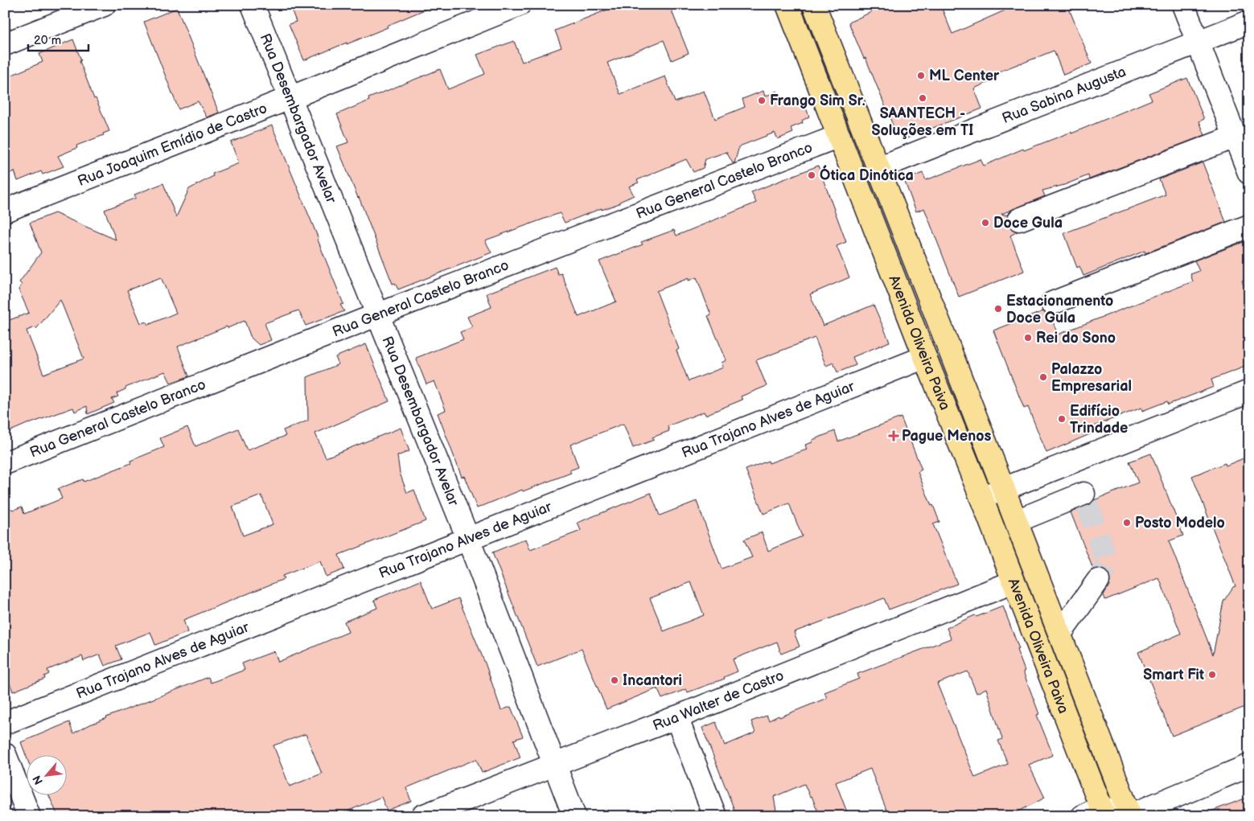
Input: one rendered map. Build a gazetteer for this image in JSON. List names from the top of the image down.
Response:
{
  "streets": {
    "main road": ["Avenida Oliveira Paiva"],
    "street": [
      "Rua Sabina Augusta",
      "Rua Desembargador Avelar",
      "Rua Joaquim Emídio de Castro",
      "Rua General Castelo Branco",
      "Rua Trajano Alves de Aguiar",
      "Rua Walter de Castro"
    ]
  },
  "crossings": [
    ["Rua Sabina Augusta", "Avenida Oliveira Paiva"],
    ["Rua Desembargador Avelar", "Rua Joaquim Emídio de Castro"],
    ["Rua Desembargador Avelar", "Rua General Castelo Branco"],
    ["Rua Desembargador Avelar", "Rua Trajano Alves de Aguiar"],
    ["Rua Desembargador Avelar", "Rua Walter de Castro"],
    ["Rua General Castelo Branco", "Avenida Oliveira Paiva"],
    ["Avenida Oliveira Paiva", "Rua Trajano Alves de Aguiar"],
    ["Avenida Oliveira Paiva", "Rua Walter de Castro"]
  ],
  "places": {
    "other": [
      "ML Center",
      "SAANTECH - Soluções em TI",
      "Frango Sim Sr.",
      "Ótica Dinótica",
      "Doce Gula",
      "Estacionamento Doce Gula",
      "Rei do Sono",
      "Palazzo Empresarial",
      "Edifício Trindade",
      "Posto Modelo",
      "Smart Fit",
      "Incantori"
    ],
    "health": ["Pague Menos"]
  },
  "scale_bar": "20 m",
  "north": "bottom left"
}
